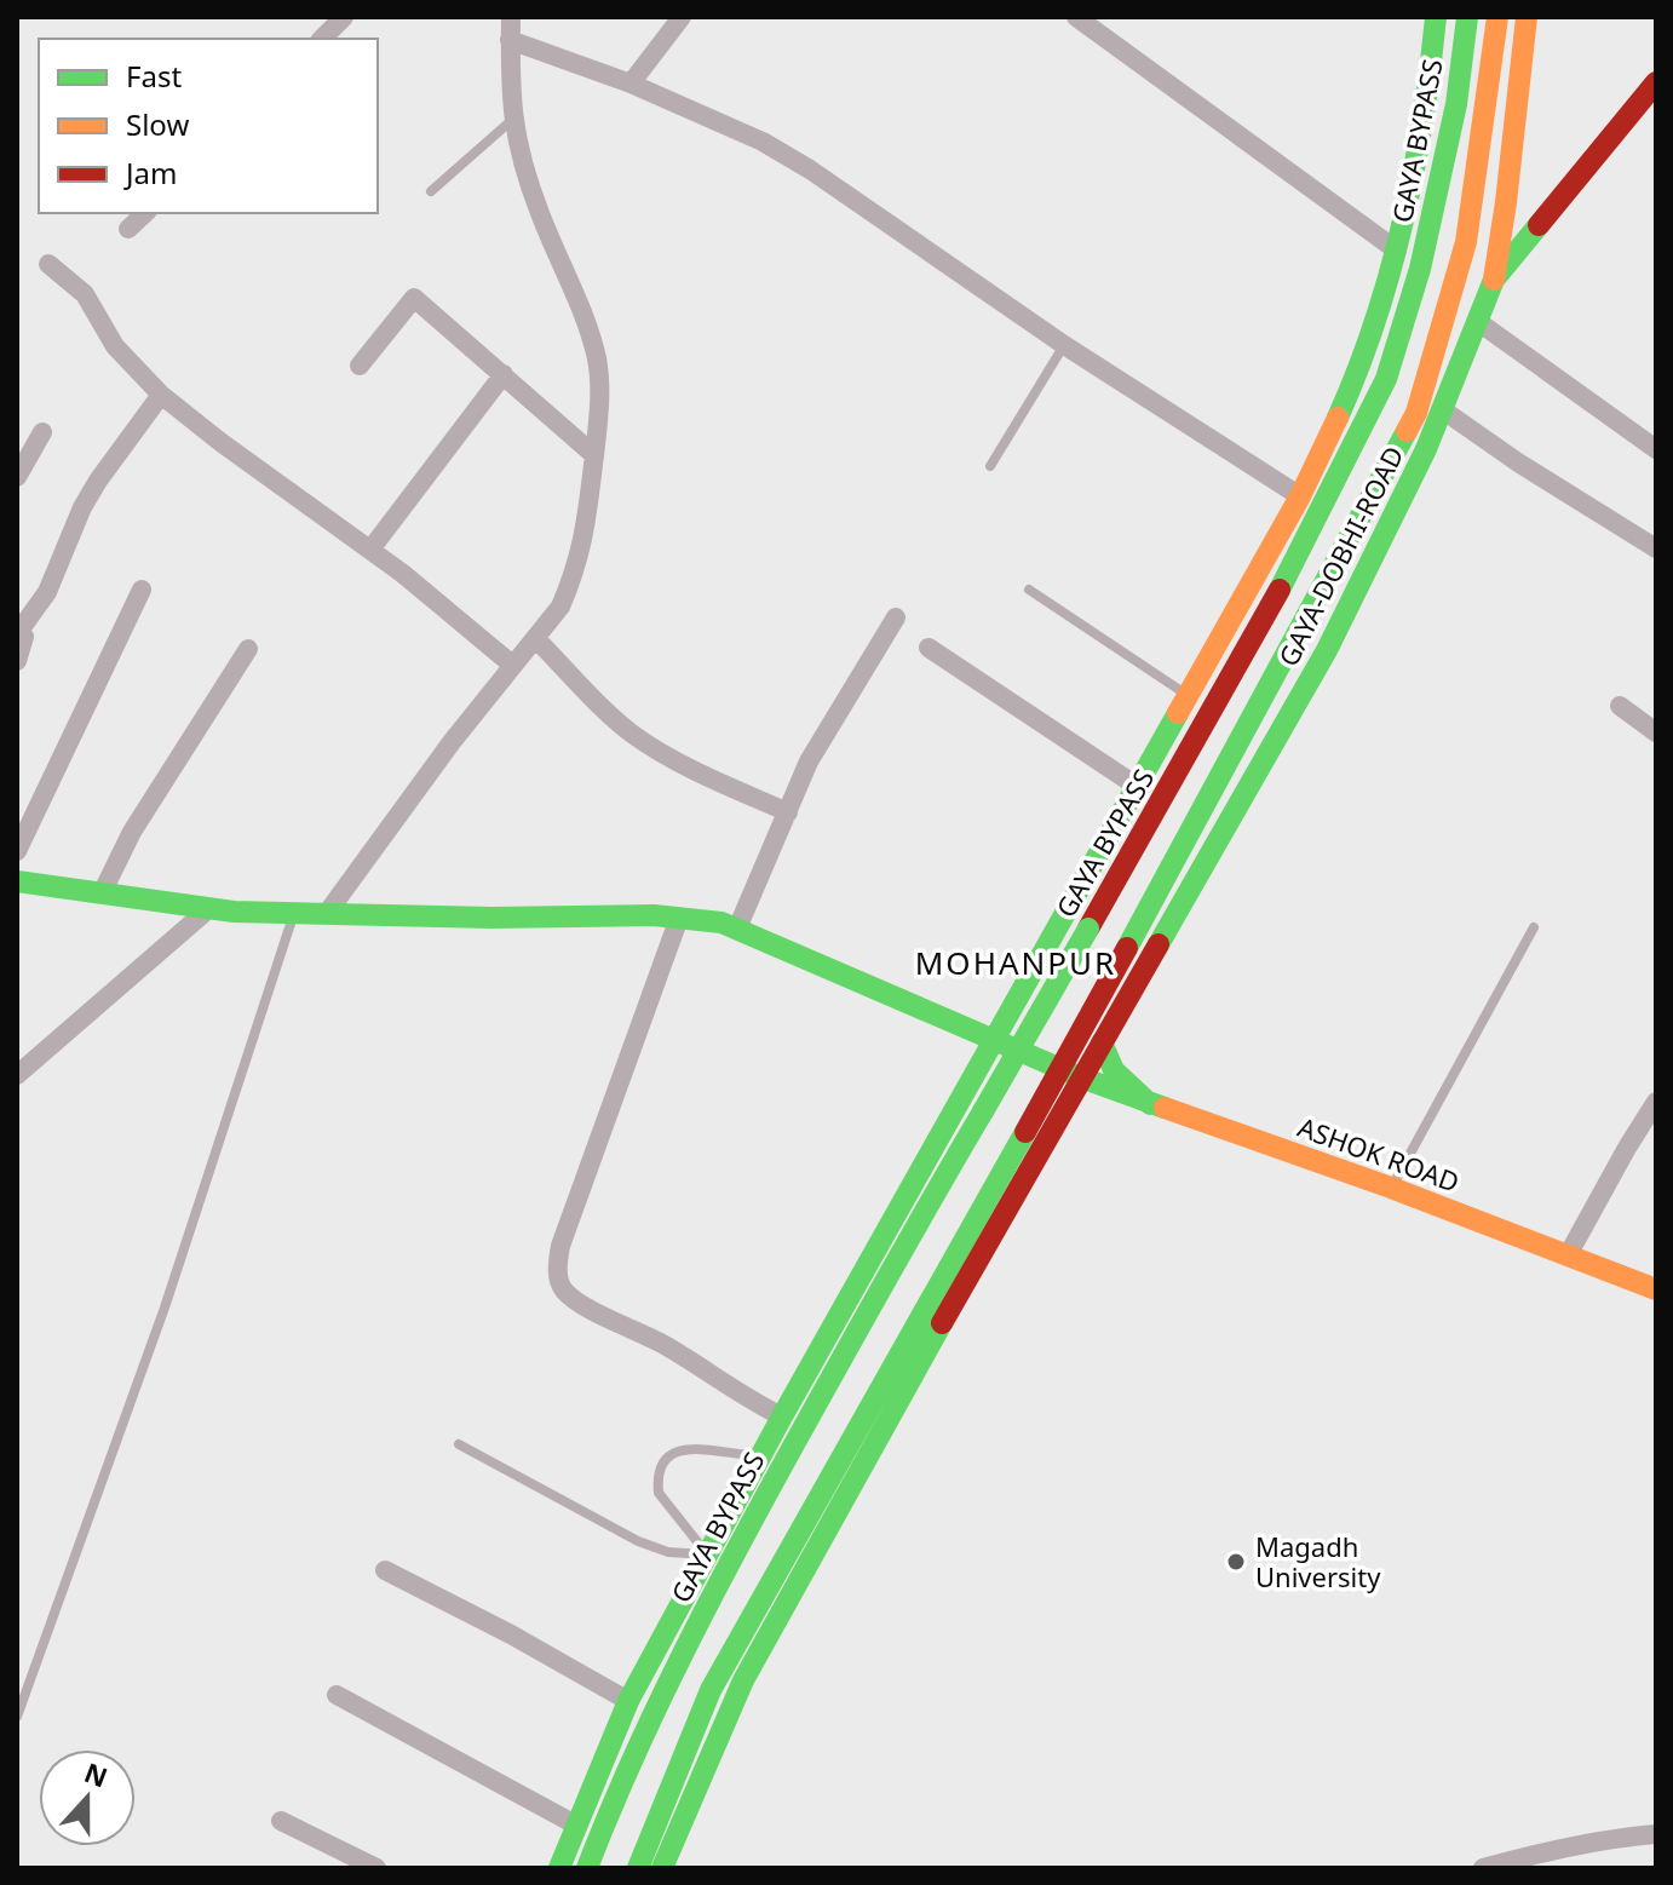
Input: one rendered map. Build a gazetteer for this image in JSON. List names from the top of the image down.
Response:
{
  "streets": {
    "main road": ["GAYA BYPASS", "GAYA-DOBHI-ROAD", "ASHOK ROAD"]
  },
  "crossings": [
    ["GAYA-DOBHI-ROAD", "ASHOK ROAD"]
  ],
  "districts": ["MOHANPUR"],
  "places": ["Magadh University"],
  "legend": ["Fast", "Slow", "Jam"],
  "north": "top"
}
